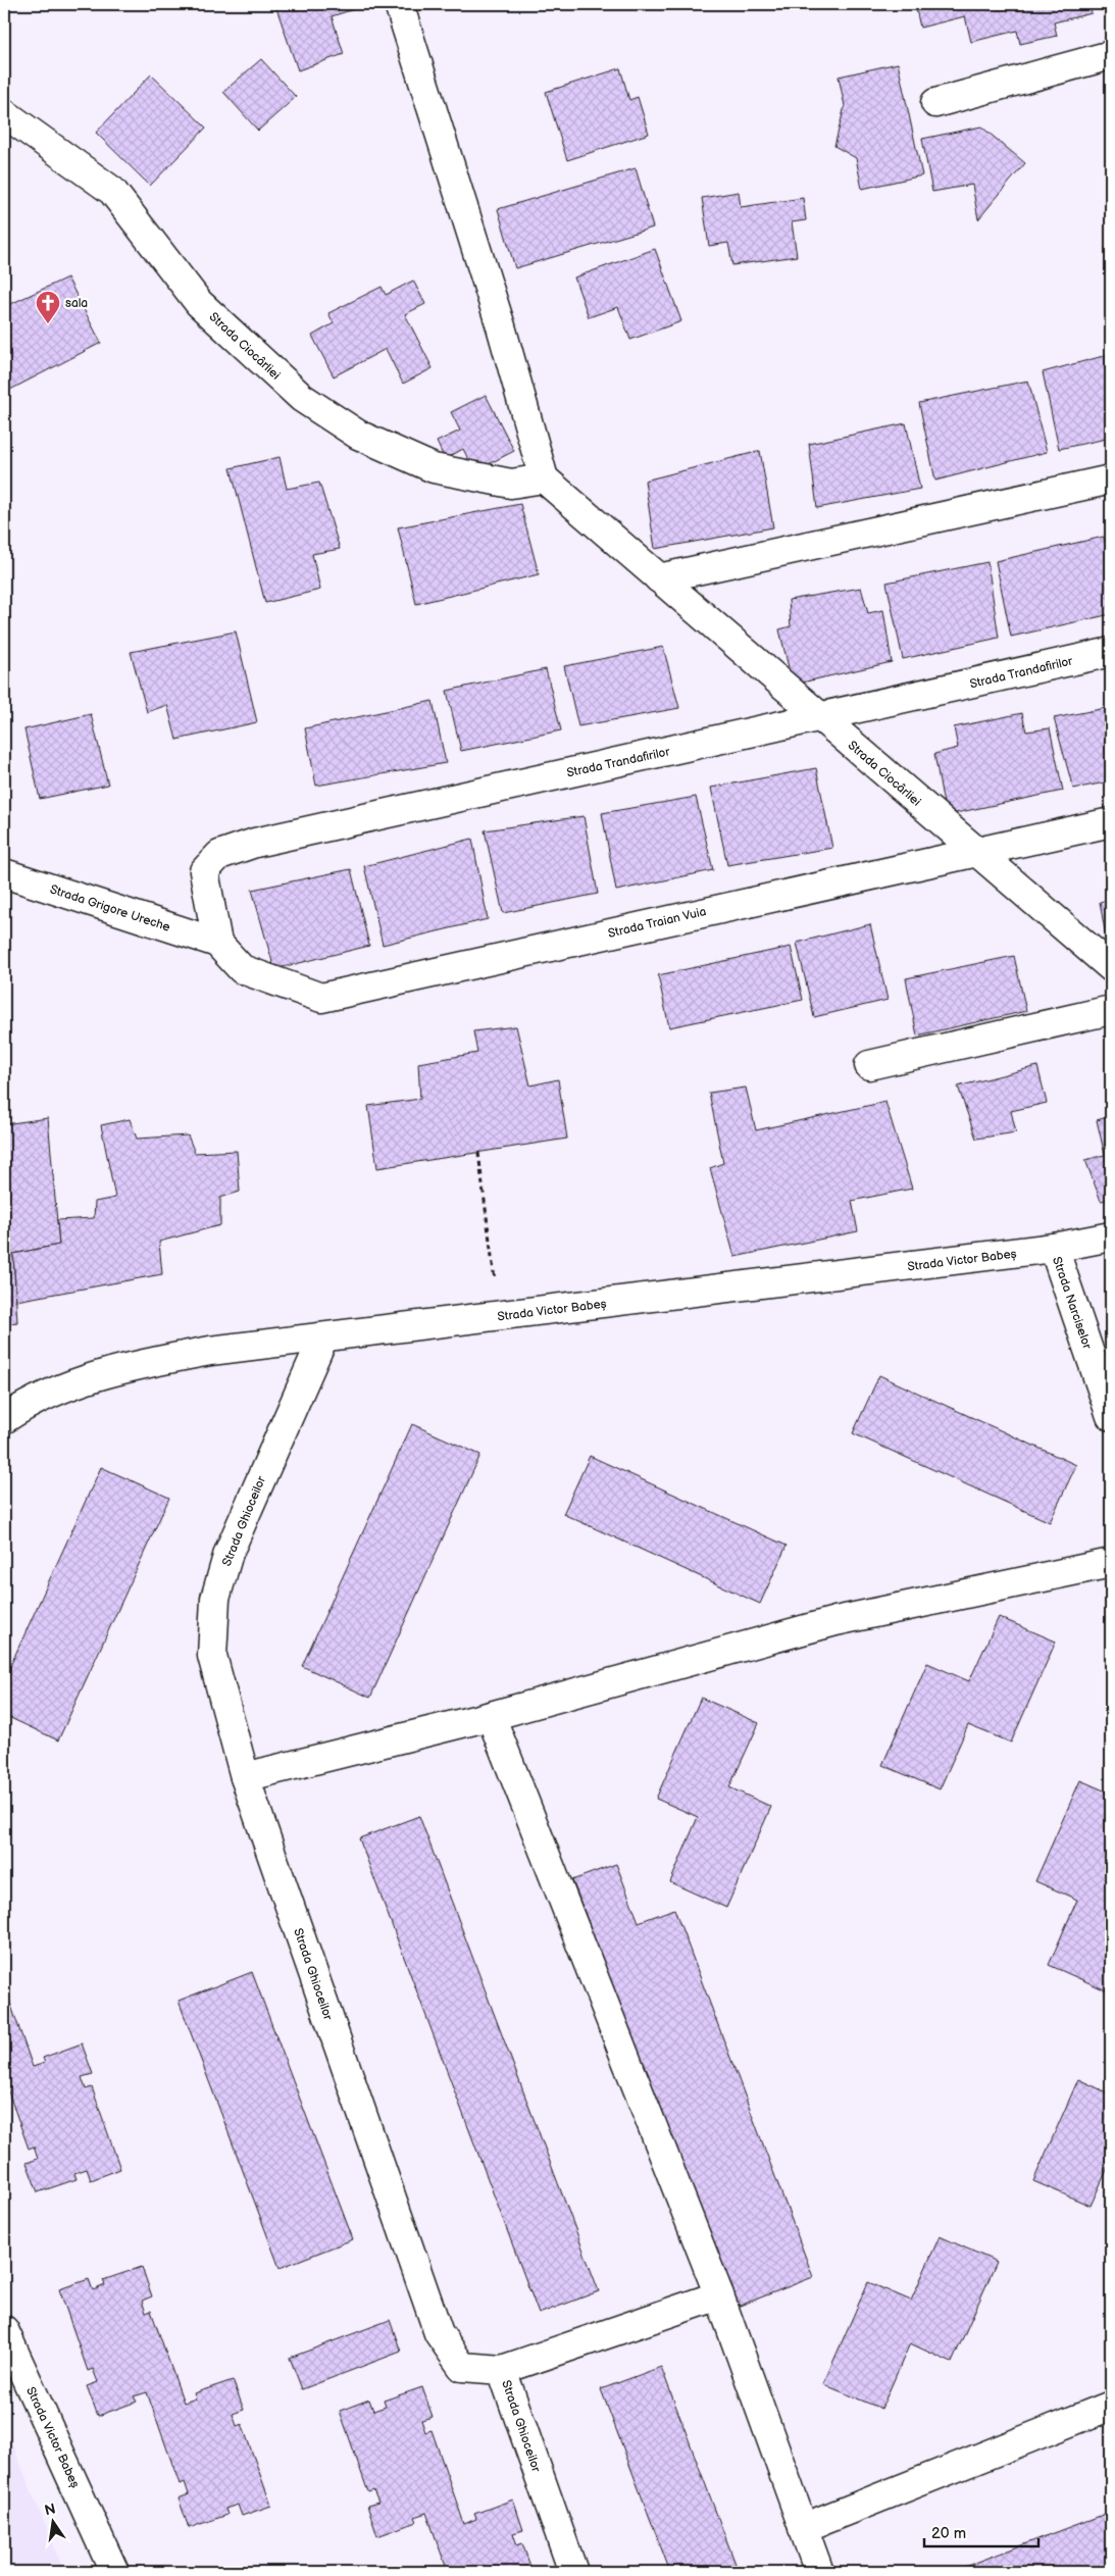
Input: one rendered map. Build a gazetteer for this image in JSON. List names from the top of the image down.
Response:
{
  "streets": {
    "street": [
      "Strada Ciocârliei",
      "Strada Trandafirilor",
      "Strada Grigore Ureche",
      "Strada Traian Vuia",
      "Strada Victor Babeș",
      "Strada Narciselor",
      "Strada Ghioceilor"
    ]
  },
  "crossings": [
    ["Strada Ciocârliei", "Strada Trandafirilor"],
    ["Strada Ciocârliei", "Strada Traian Vuia"],
    ["Strada Trandafirilor", "Strada Grigore Ureche"],
    ["Strada Trandafirilor", "Strada Traian Vuia"],
    ["Strada Grigore Ureche", "Strada Traian Vuia"],
    ["Strada Victor Babeș", "Strada Narciselor"],
    ["Strada Victor Babeș", "Strada Ghioceilor"]
  ],
  "places": {
    "church": ["sala"]
  },
  "scale_bar": "20 m",
  "north": "top"
}
